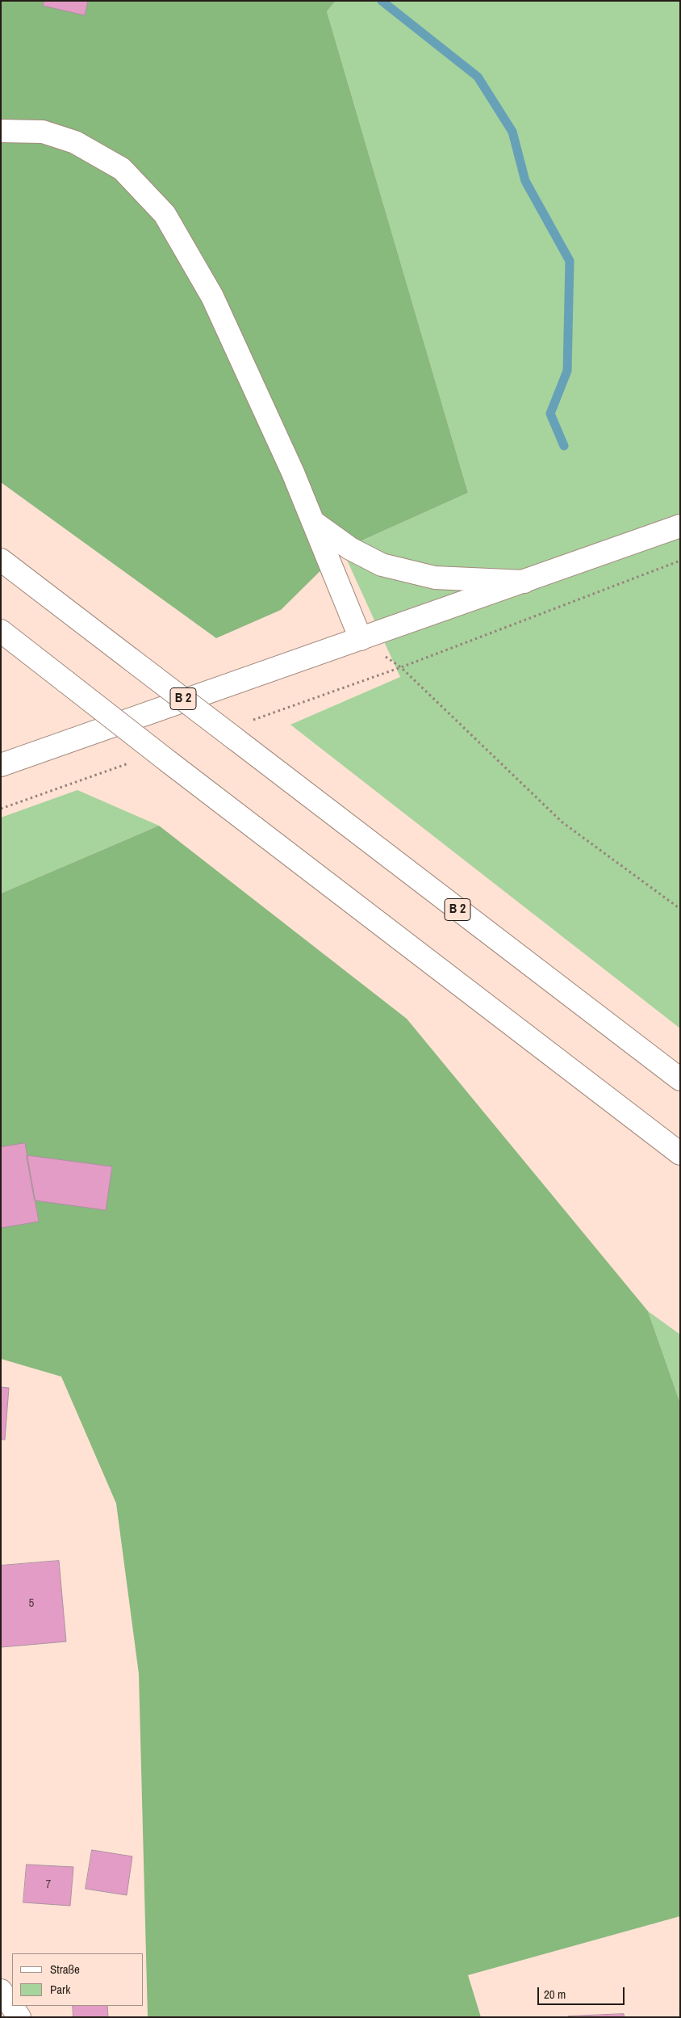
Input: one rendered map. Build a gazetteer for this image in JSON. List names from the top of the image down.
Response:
{
  "streets": {
    "main road": ["B 2"]
  },
  "house_numbers": ["5", "7"],
  "legend": ["Straße", "Park"],
  "scale_bar": "20 m"
}
